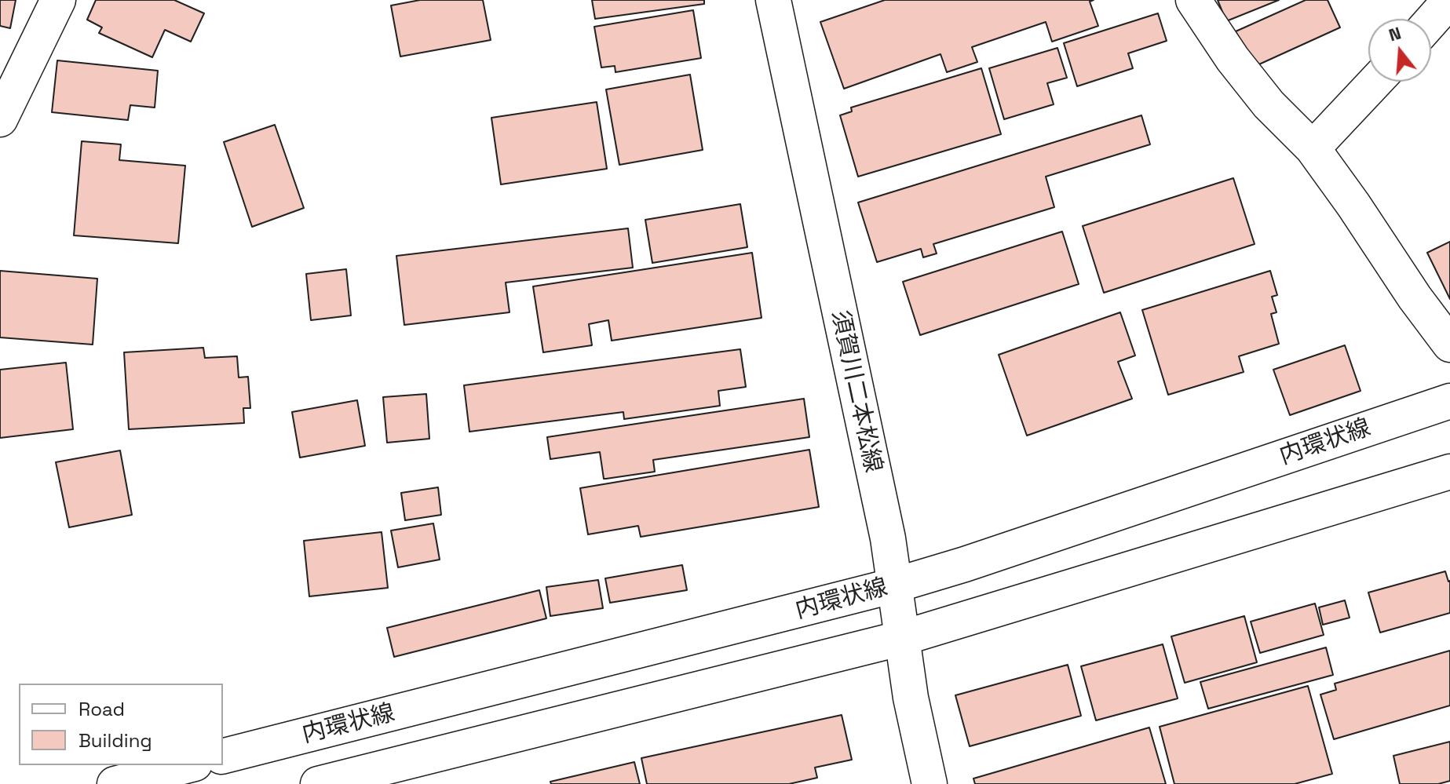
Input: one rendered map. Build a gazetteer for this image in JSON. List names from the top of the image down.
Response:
{
  "streets": {
    "street": ["須賀川二本松線", "内環状線"]
  },
  "crossings": [
    ["須賀川二本松線", "内環状線"]
  ],
  "legend": ["Road", "Building"],
  "north": "top"
}
